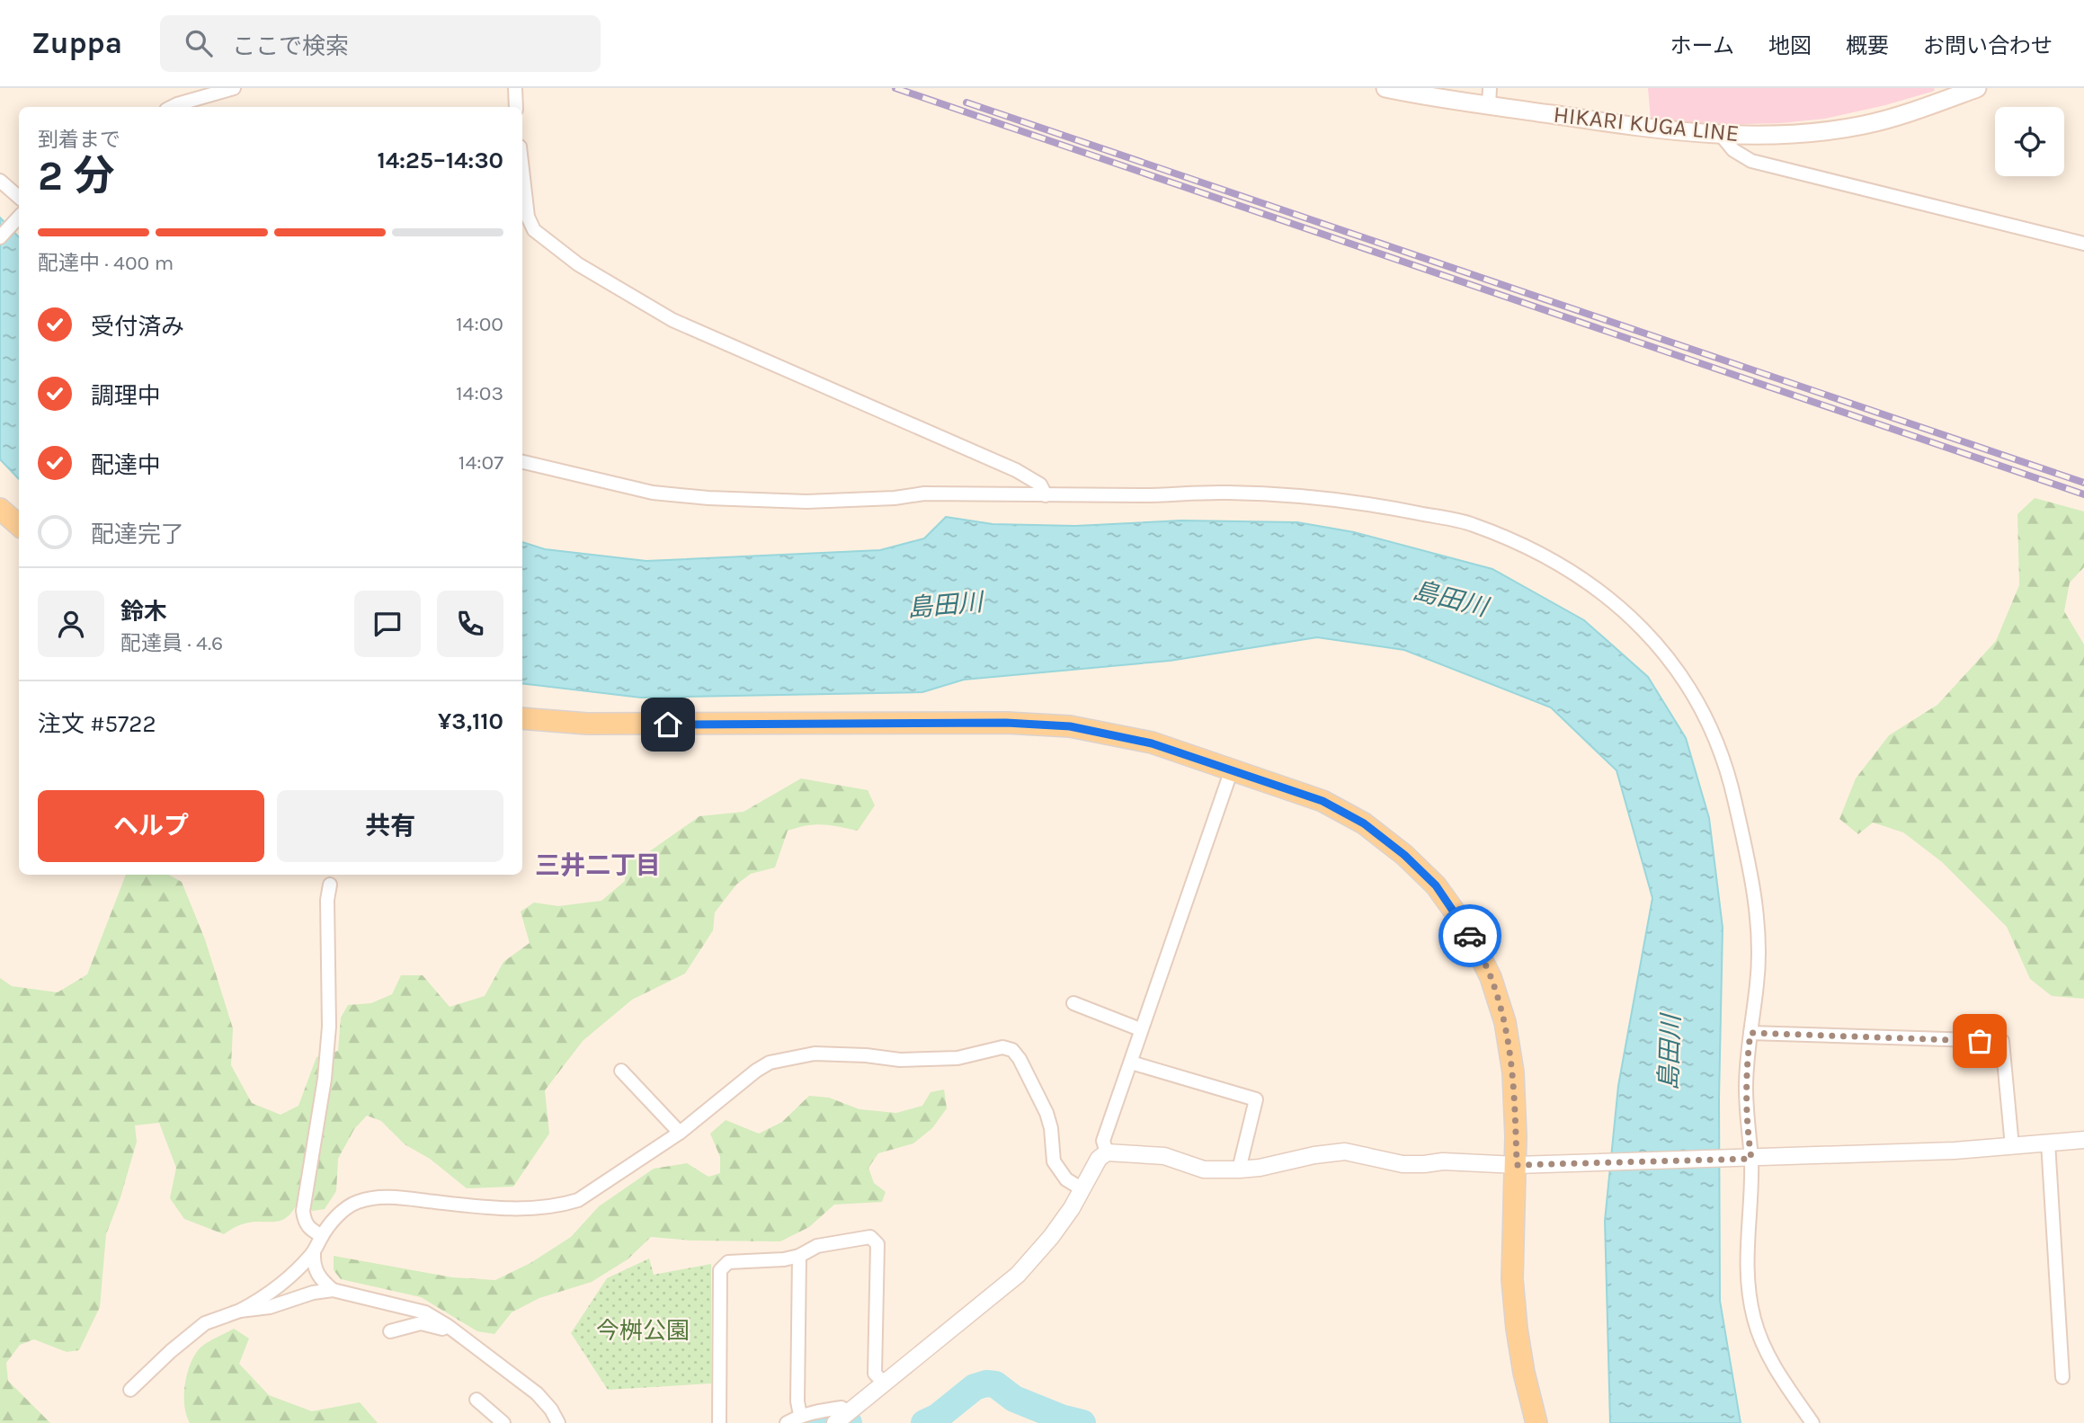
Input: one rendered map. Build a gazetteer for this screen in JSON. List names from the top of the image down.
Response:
{
  "streets": {
    "main road": ["HIKARI KUGA LINE"]
  },
  "districts": ["三井二丁目"],
  "water": ["島田川"],
  "parks": ["今桝公園"],
  "page": {
    "header": "Zuppa",
    "search": "ここで検索",
    "nav": [
      "ホーム",
      "地図",
      "概要",
      "お問い合わせ"
    ],
    "heading": ["2 分", "到着まで", "14:25–14:30"],
    "panel": [
      "鈴木",
      "配達員 · 4.6",
      "注文 #5722",
      "¥3,110"
    ],
    "bar": "配達中 · 400 m",
    "list": [
      ["受付済み", "14:00"],
      ["調理中", "14:03"],
      ["配達中", "14:07"],
      "配達完了"
    ],
    "buttons": ["ヘルプ", "共有"]
  }
}
